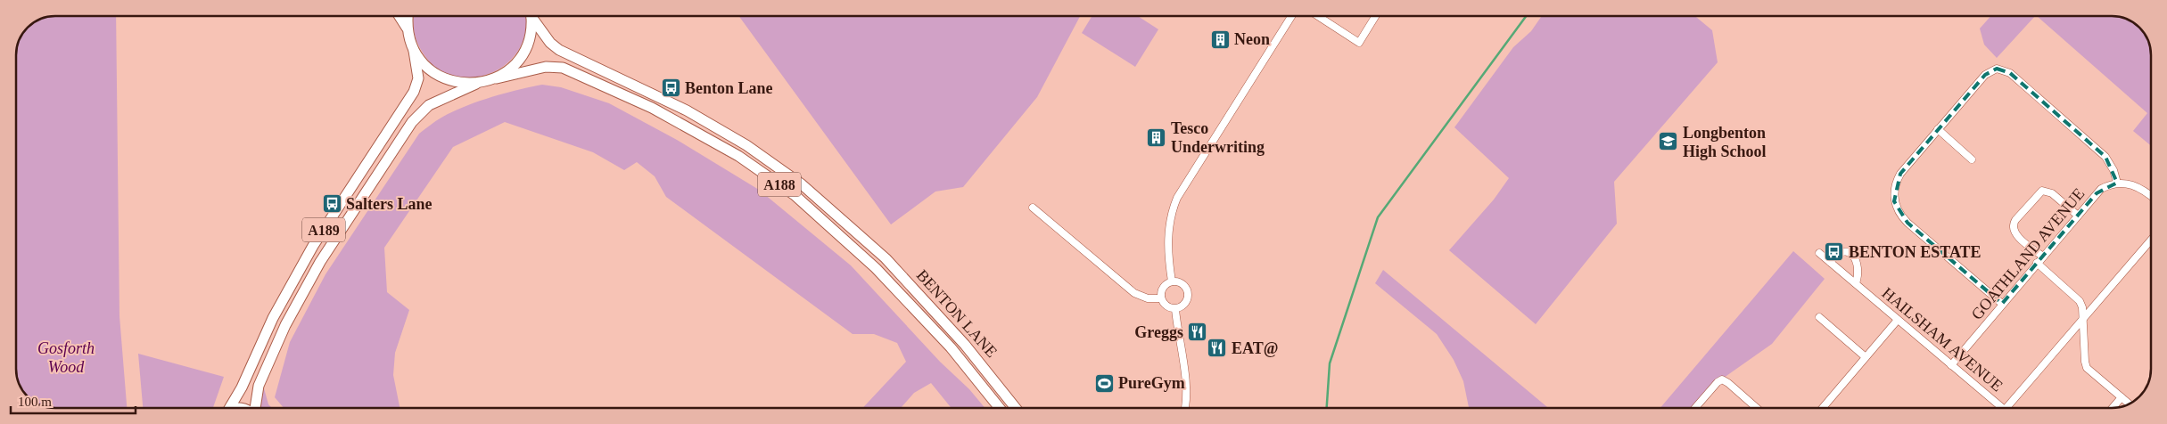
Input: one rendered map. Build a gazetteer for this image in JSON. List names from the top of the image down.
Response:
{
  "streets": {
    "main road": ["A188", "A189", "BENTON LANE"],
    "street": ["GOATHLAND AVENUE", "HAILSHAM AVENUE"]
  },
  "crossings": [
    ["A189", "BENTON LANE"],
    ["GOATHLAND AVENUE", "HAILSHAM AVENUE"]
  ],
  "parks": ["Gosforth Wood"],
  "places": {
    "building": ["Neon", "Tesco Underwriting"],
    "bus stop": ["Benton Lane", "Salters Lane", "BENTON ESTATE"],
    "school or university": ["Longbenton High School"],
    "restaurant": ["Greggs", "EAT@"],
    "sports": ["PureGym"]
  },
  "scale_bar": "100 m"
}
